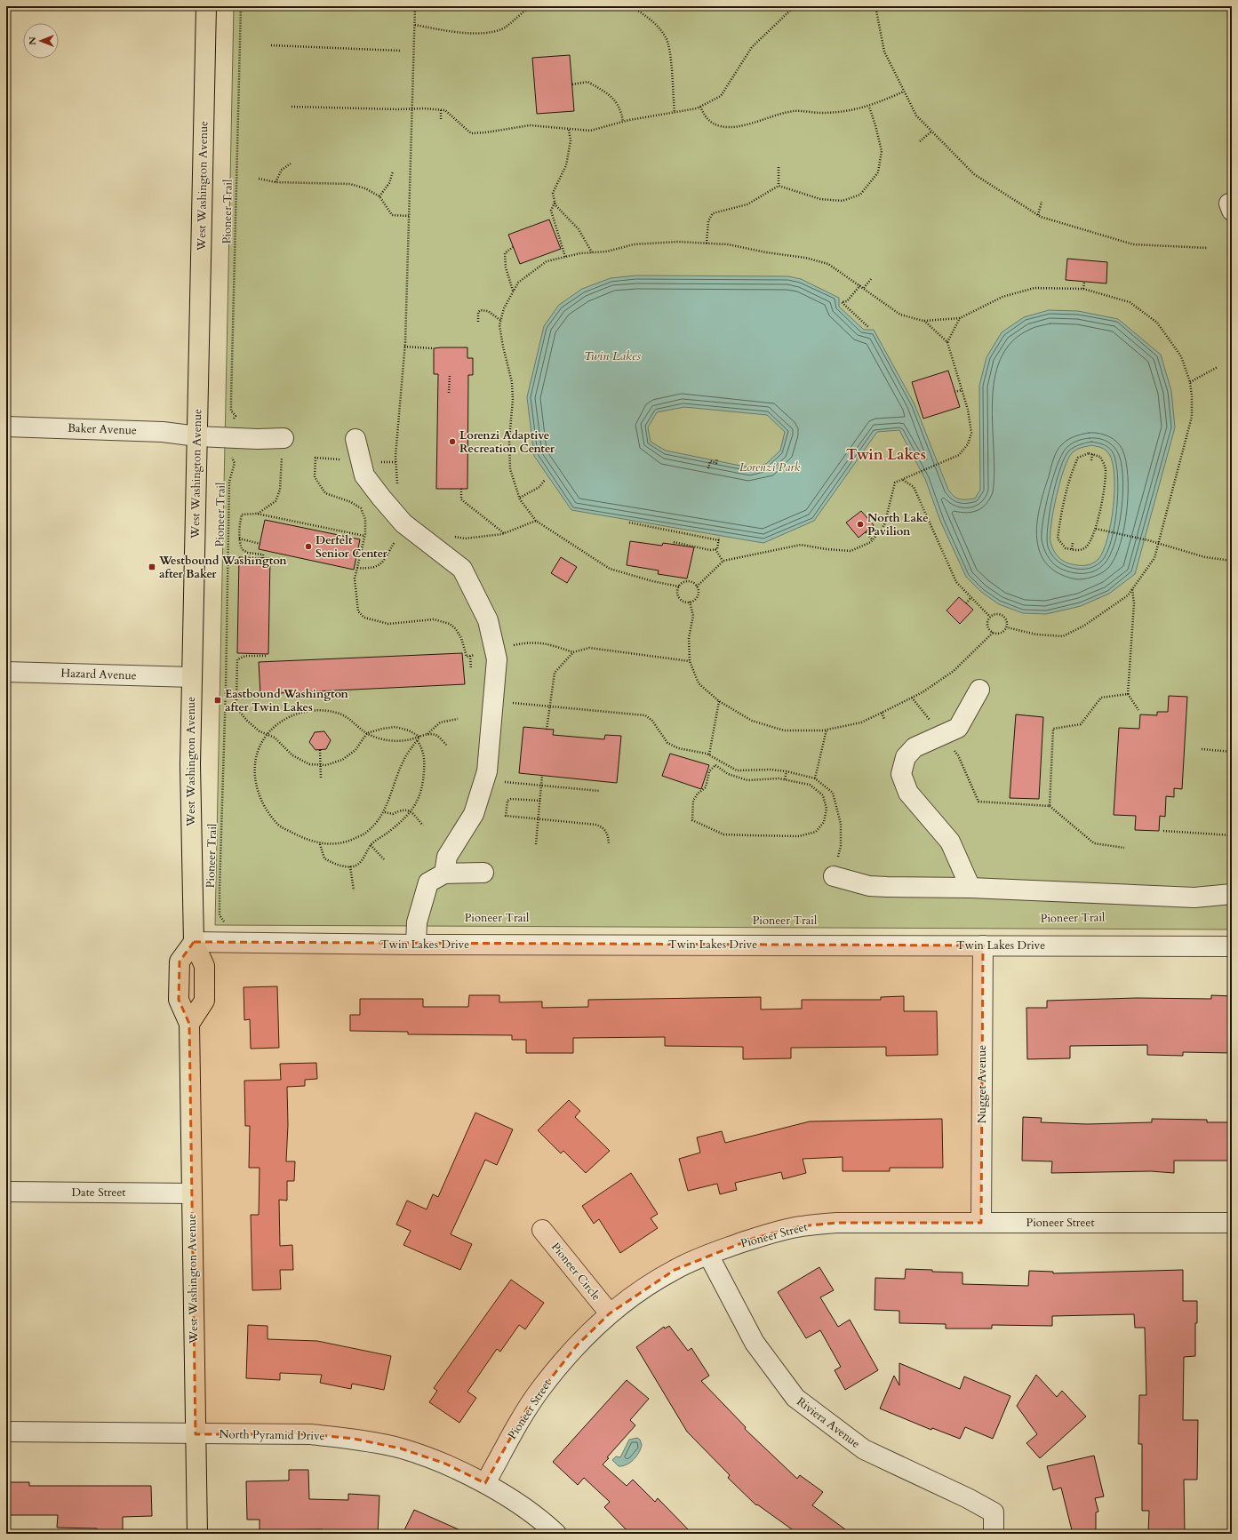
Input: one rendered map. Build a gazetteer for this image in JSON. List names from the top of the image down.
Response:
{
  "streets": {
    "main road": ["West Washington Avenue"],
    "street": [
      "Baker Avenue",
      "Hazard Avenue",
      "Twin Lakes Drive",
      "Nugget Avenue",
      "Date Street",
      "Pioneer Street",
      "Pioneer Circle",
      "Riviera Avenue",
      "North Pyramid Drive"
    ],
    "path": ["Pioneer Trail"]
  },
  "crossings": [
    ["West Washington Avenue", "Baker Avenue"],
    ["West Washington Avenue", "Hazard Avenue"],
    ["West Washington Avenue", "Twin Lakes Drive"],
    ["West Washington Avenue", "Date Street"],
    ["West Washington Avenue", "North Pyramid Drive"],
    ["Twin Lakes Drive", "Nugget Avenue"],
    ["Nugget Avenue", "Pioneer Street"],
    ["Pioneer Street", "Pioneer Circle"],
    ["Pioneer Street", "Riviera Avenue"],
    ["Pioneer Street", "North Pyramid Drive"]
  ],
  "districts": ["Twin Lakes"],
  "water": ["Twin Lakes"],
  "parks": ["Lorenzi Park"],
  "places": {
    "other": ["Lorenzi Adaptive Recreation Center", "North Lake Pavilion", "Derfelt Senior Center"],
    "transit": ["Westbound Washington after Baker", "Eastbound Washington after Twin Lakes"]
  },
  "north": "left"
}
